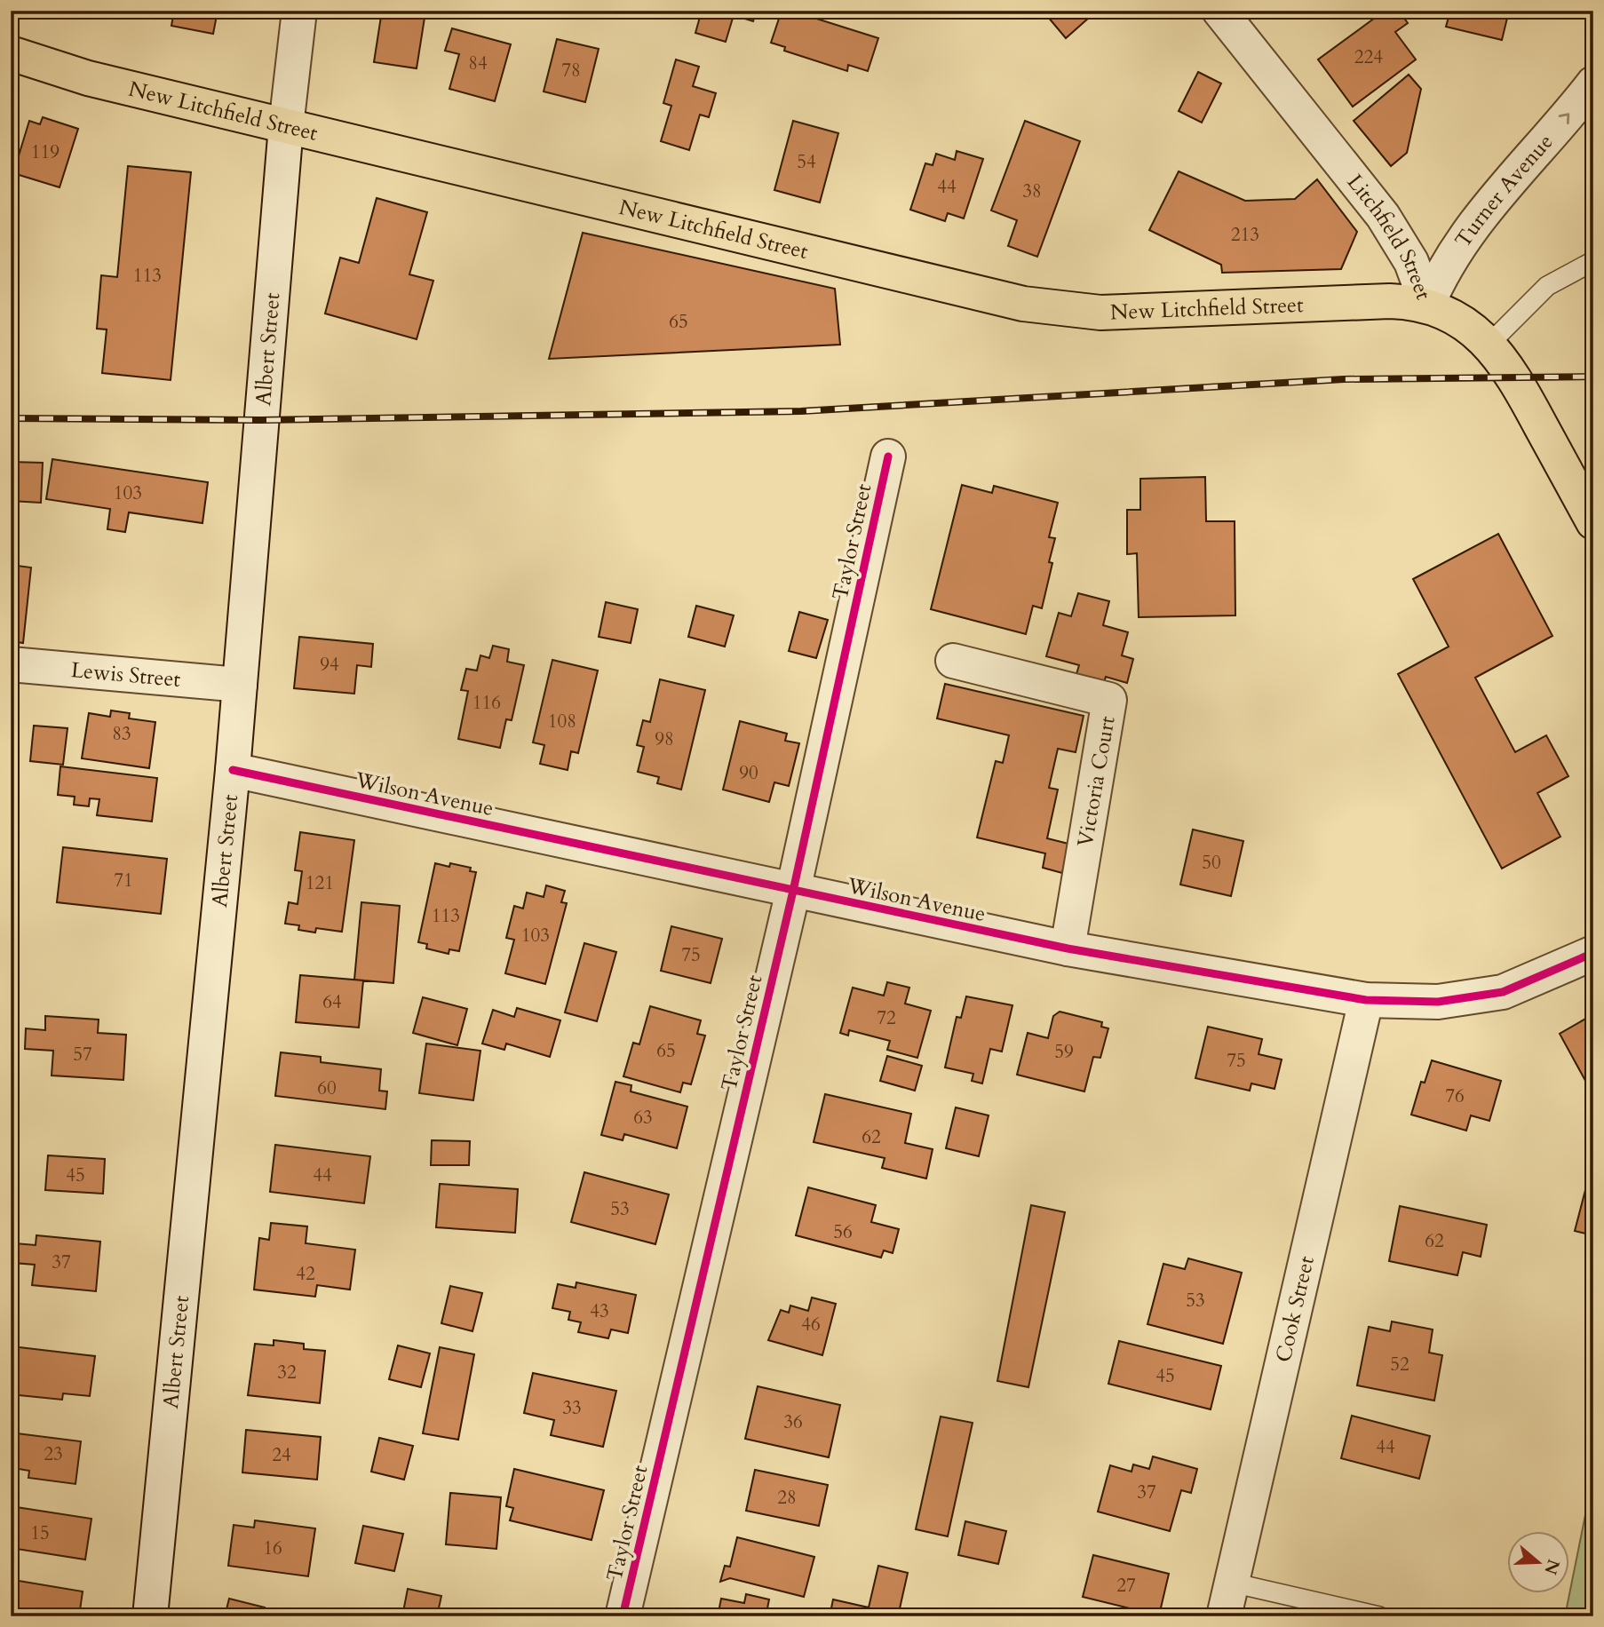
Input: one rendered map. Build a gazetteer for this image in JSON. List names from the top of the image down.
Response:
{
  "streets": {
    "highway": ["New Litchfield Street", "Litchfield Street"],
    "street": [
      "Turner Avenue",
      "Albert Street",
      "Taylor Street",
      "Lewis Street",
      "Victoria Court",
      "Wilson Avenue",
      "Cook Street"
    ]
  },
  "crossings": [
    ["New Litchfield Street", "Turner Avenue"],
    ["New Litchfield Street", "Litchfield Street"],
    ["New Litchfield Street", "Albert Street"],
    ["Turner Avenue", "Litchfield Street"],
    ["Albert Street", "Lewis Street"],
    ["Albert Street", "Wilson Avenue"],
    ["Taylor Street", "Wilson Avenue"],
    ["Victoria Court", "Wilson Avenue"],
    ["Wilson Avenue", "Cook Street"]
  ],
  "one_way": ["Turner Avenue"],
  "house_numbers": [
    "224",
    "84",
    "78",
    "119",
    "54",
    "44",
    "38",
    "213",
    "113",
    "65",
    "103",
    "94",
    "116",
    "108",
    "83",
    "98",
    "90",
    "50",
    "71",
    "121",
    "113",
    "103",
    "75",
    "64",
    "72",
    "65",
    "59",
    "57",
    "75",
    "60",
    "76",
    "63",
    "62",
    "45",
    "44",
    "53",
    "56",
    "62",
    "37",
    "42",
    "53",
    "43",
    "46",
    "52",
    "32",
    "45",
    "33",
    "36",
    "44",
    "23",
    "24",
    "37",
    "28",
    "15",
    "16",
    "27"
  ],
  "north": "right"
}
